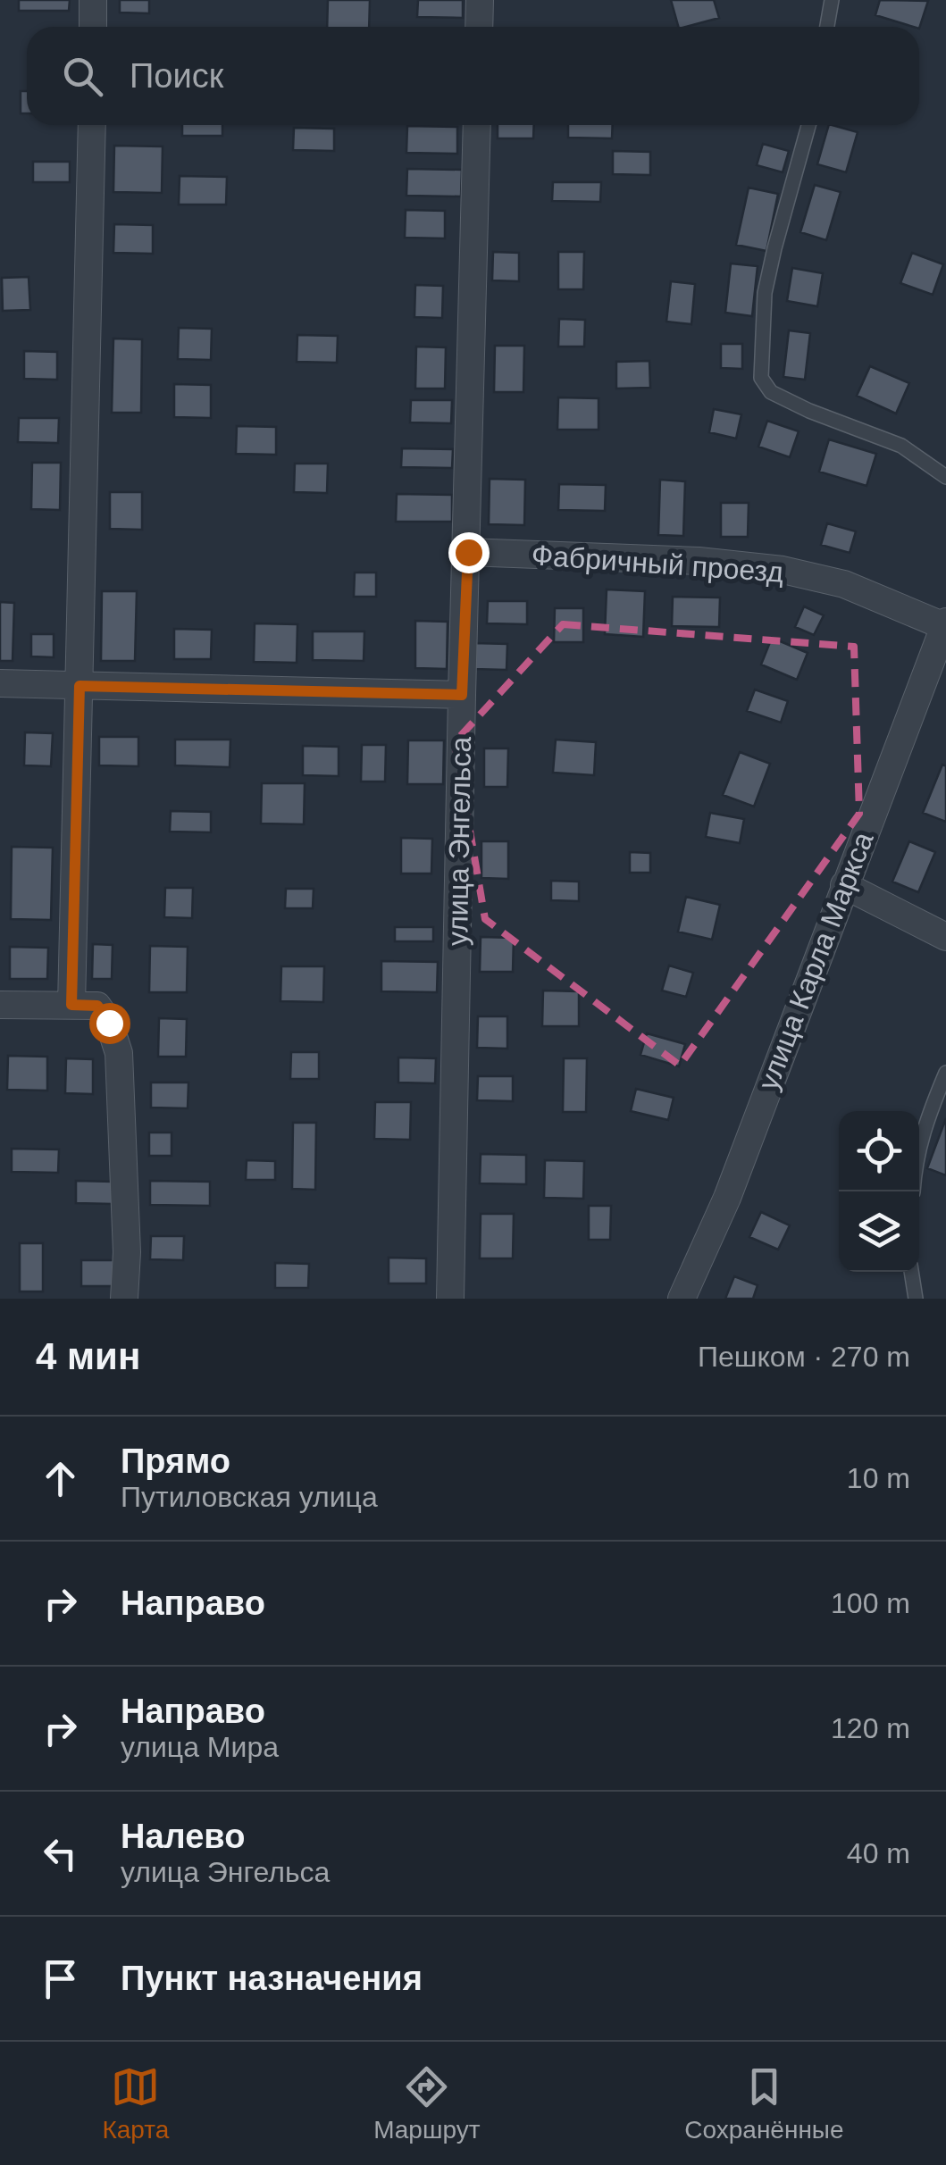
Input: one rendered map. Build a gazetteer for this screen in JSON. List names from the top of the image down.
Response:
{
  "streets": {
    "street": ["Фабричный проезд", "улица Энгельса", "улица Карла Маркса"]
  },
  "crossings": [
    ["Фабричный проезд", "улица Энгельса"],
    ["Фабричный проезд", "улица Карла Маркса"]
  ],
  "page": {
    "search": "Поиск",
    "heading": ["4 мин", "Пешком · 270 m"],
    "list": [
      ["Прямо", "Путиловская улица", "10 m"],
      ["Направо", "100 m"],
      ["Направо", "улица Мира", "120 m"],
      ["Налево", "улица Энгельса", "40 m"],
      "Пункт назначения"
    ],
    "nav": ["Карта", "Маршрут", "Сохранённые"]
  }
}
